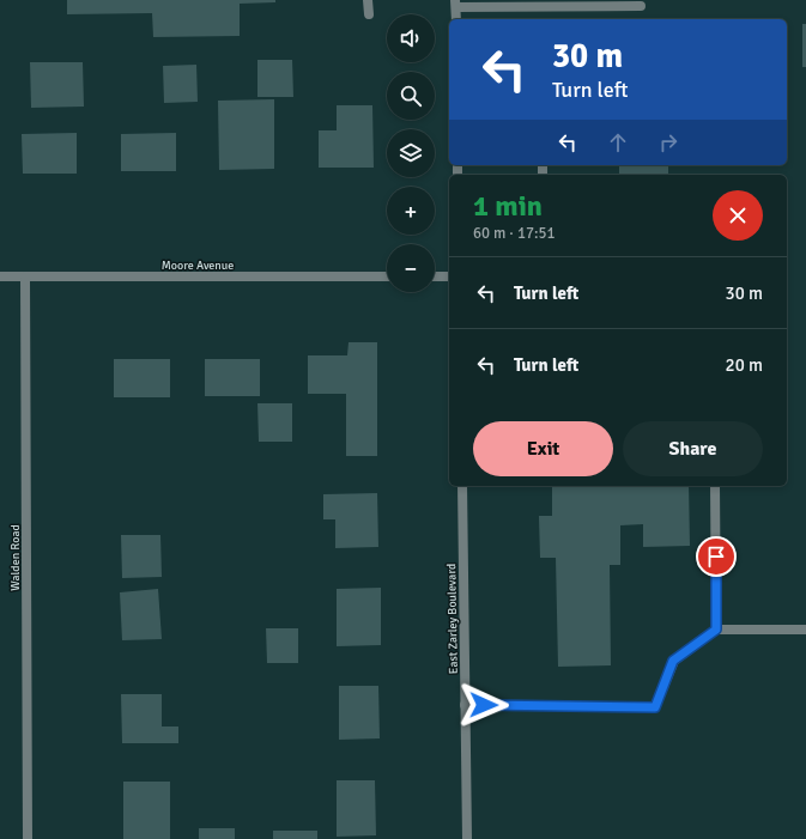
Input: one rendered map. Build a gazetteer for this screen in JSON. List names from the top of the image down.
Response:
{
  "streets": {
    "street": ["Moore Avenue", "Walden Road", "East Zarley Boulevard"]
  },
  "crossings": [
    ["Moore Avenue", "Walden Road"]
  ],
  "page": {
    "map_buttons": ["+", "−"],
    "turn": ["30 m", "Turn left"],
    "heading": ["1 min", "60 m · 17:51"],
    "list": [
      {
        "name": "Turn left",
        "value": "30 m"
      },
      {
        "name": "Turn left",
        "value": "20 m"
      }
    ],
    "buttons": ["Exit", "Share"]
  }
}
